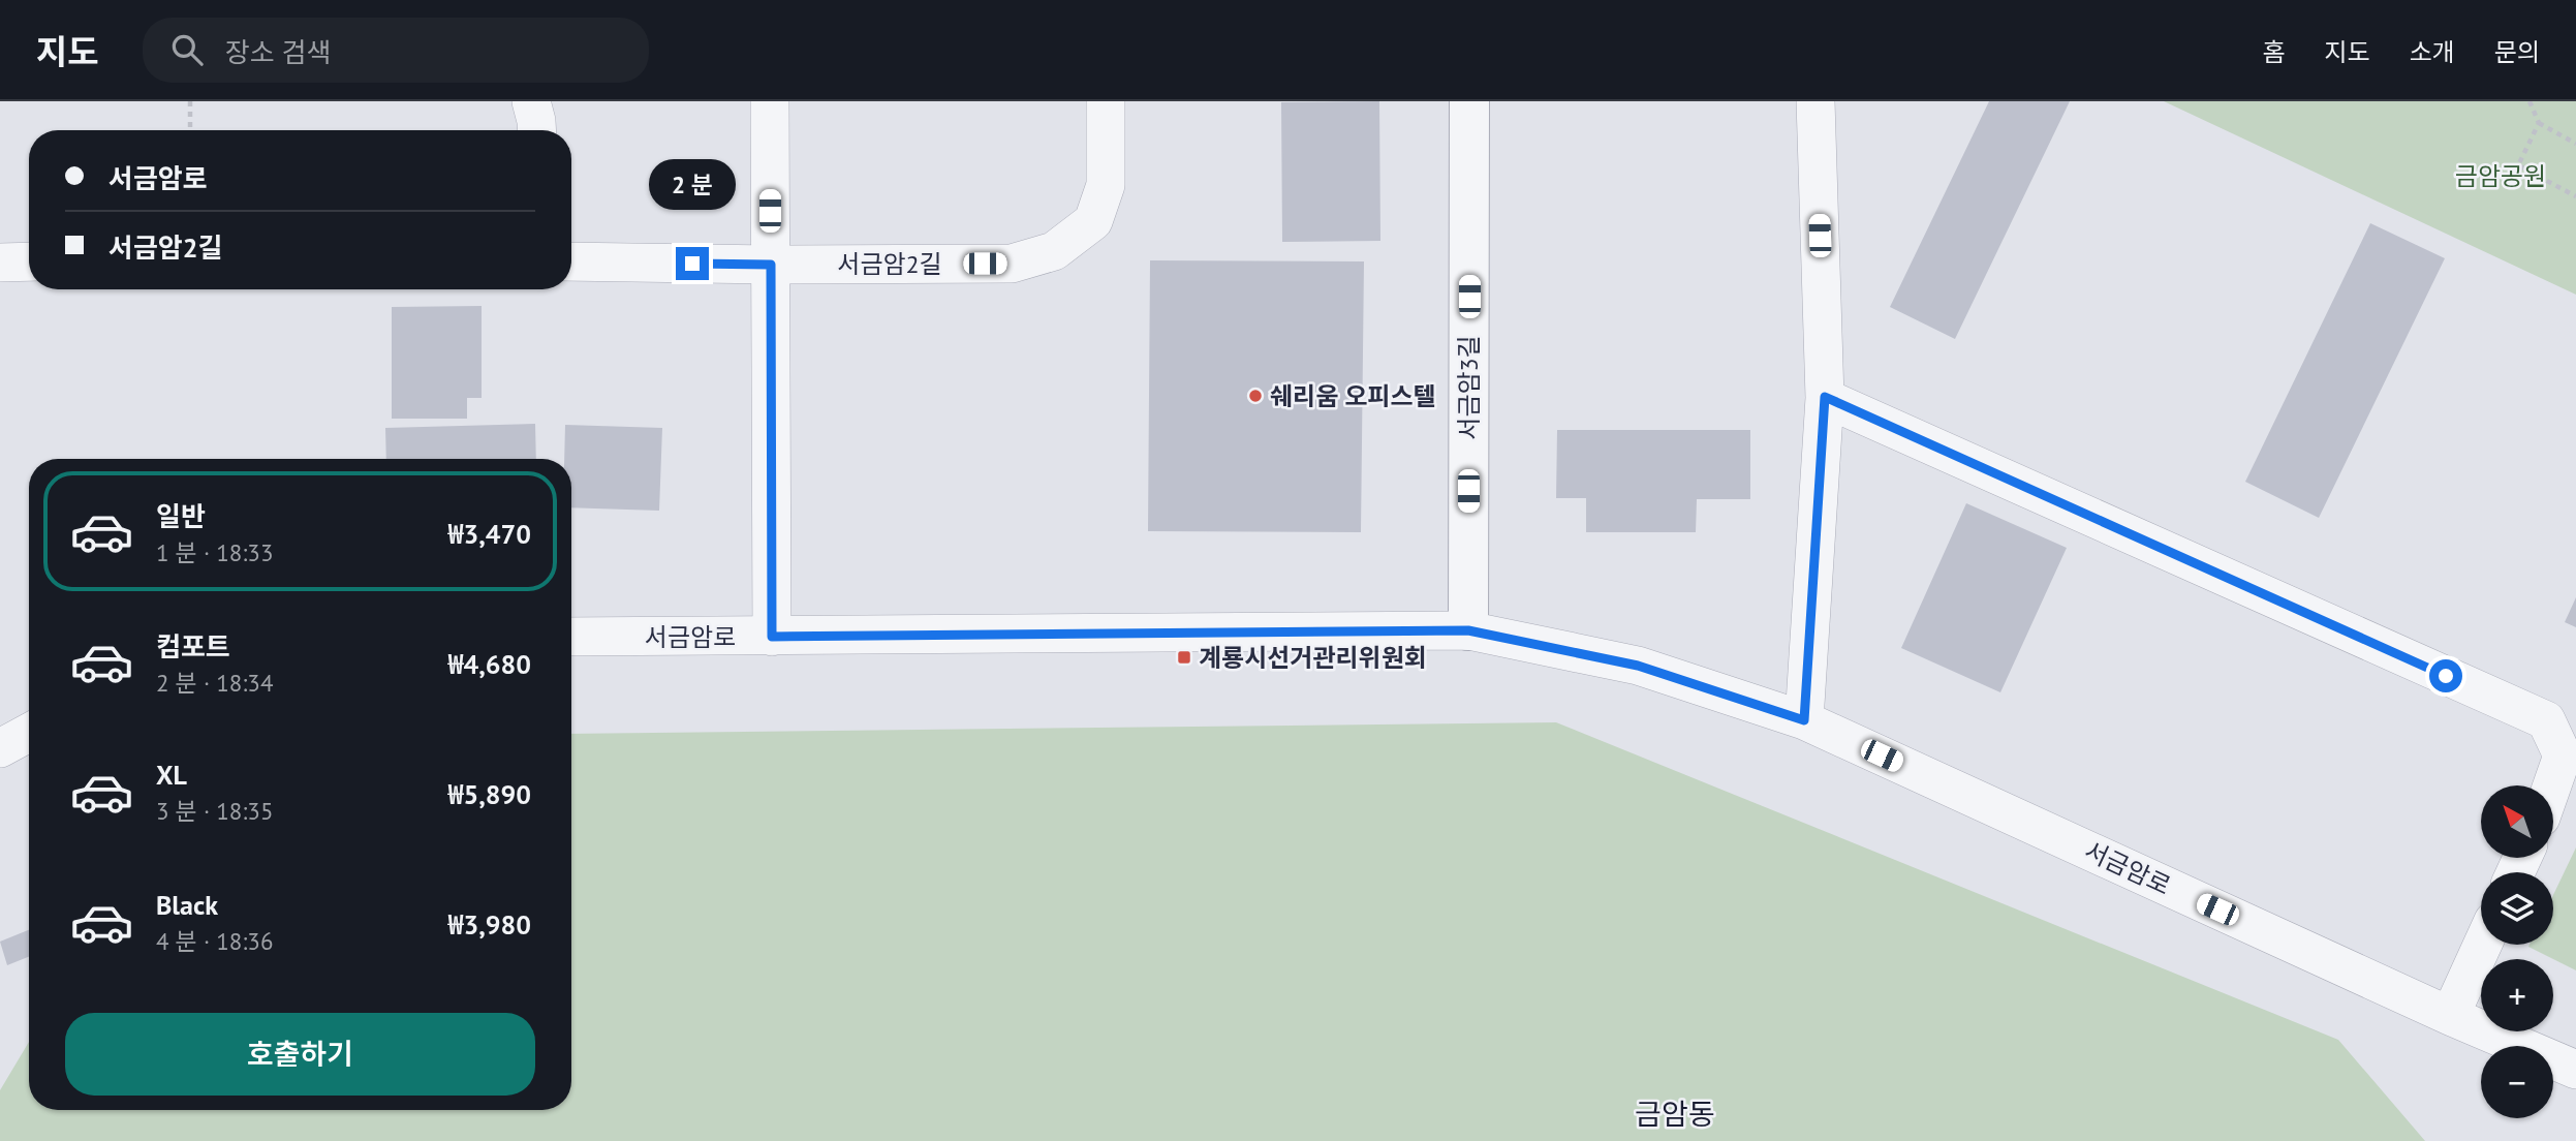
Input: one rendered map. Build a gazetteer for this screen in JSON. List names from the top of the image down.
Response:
{
  "streets": {
    "street": ["서금암2길", "서금암3길", "서금암로"]
  },
  "crossings": [
    ["서금암3길", "서금암로"]
  ],
  "districts": ["금암동"],
  "parks": ["금암공원"],
  "places": {
    "other": ["쉐리움 오피스텔"],
    "transit": ["계룡시선거관리위원회"]
  },
  "north": "top left",
  "page": {
    "header": "지도",
    "search": "장소 검색",
    "nav": [
      "홈",
      "지도",
      "소개",
      "문의"
    ],
    "banner": ["서금암로", "서금암2길"],
    "bubble": "2 분",
    "list": [
      {
        "name": "일반",
        "note": "1 분 · 18:33",
        "value": "₩3,470"
      },
      {
        "name": "컴포트",
        "note": "2 분 · 18:34",
        "value": "₩4,680"
      },
      {
        "name": "XL",
        "note": "3 분 · 18:35",
        "value": "₩5,890"
      },
      {
        "name": "Black",
        "note": "4 분 · 18:36",
        "value": "₩3,980"
      }
    ],
    "map_buttons": ["+", "−"],
    "buttons": "호출하기"
  }
}
